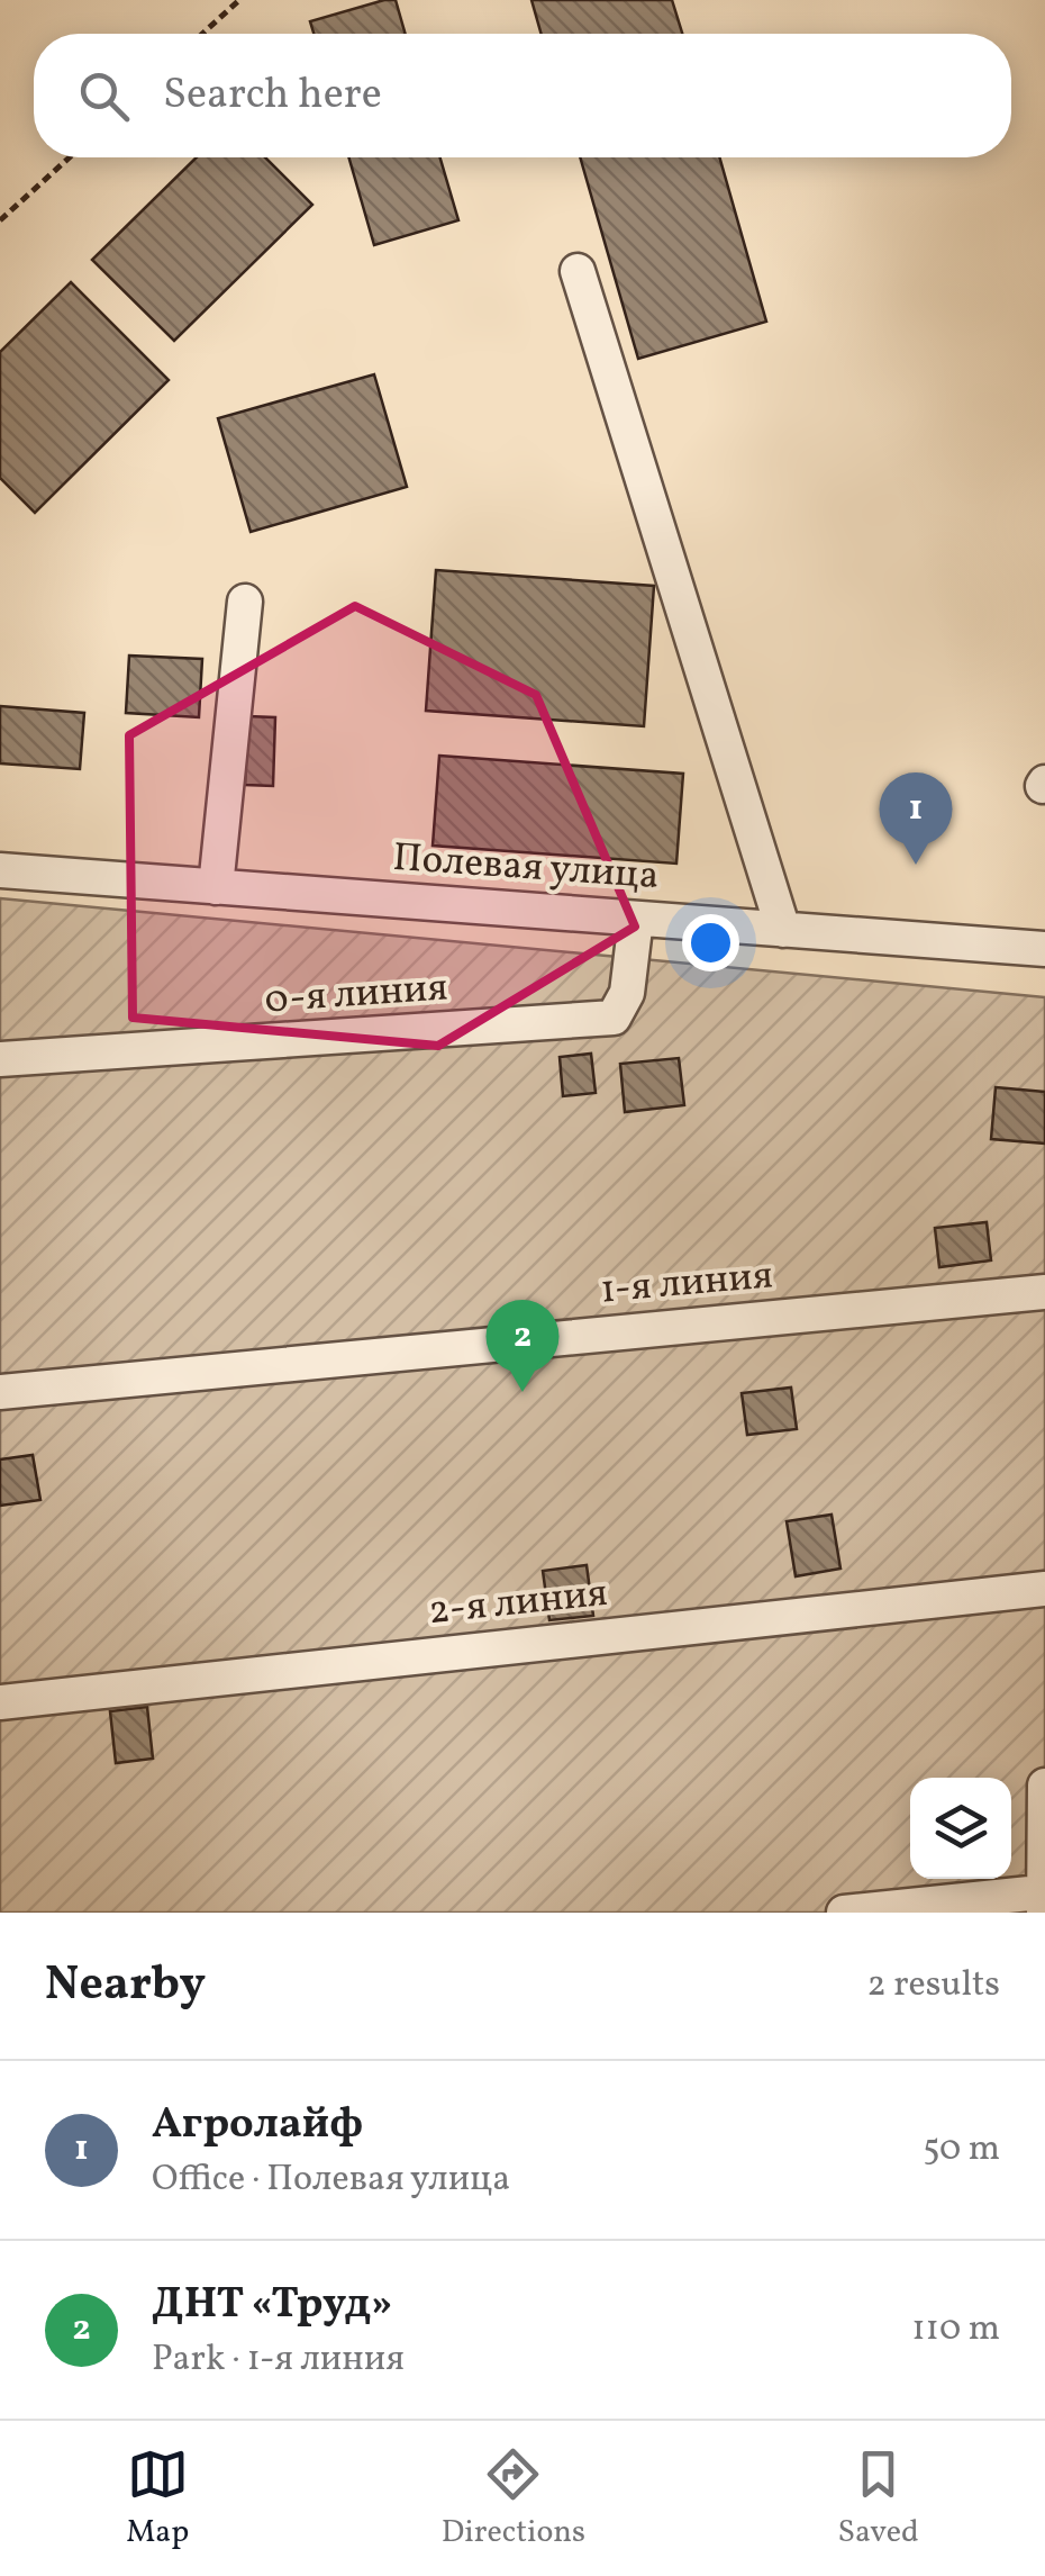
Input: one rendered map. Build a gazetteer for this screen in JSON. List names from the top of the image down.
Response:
{
  "streets": {
    "street": [
      "Полевая улица",
      "0-я линия",
      "1-я линия",
      "2-я линия"
    ]
  },
  "crossings": [
    ["Полевая улица", "0-я линия"]
  ],
  "page": {
    "search": "Search here",
    "pins": ["1", "2"],
    "heading": ["Nearby", "2 results"],
    "list": [
      {
        "mark": "1",
        "name": "Агролайф",
        "note": "Office · Полевая улица",
        "value": "50 m"
      },
      {
        "mark": "2",
        "name": "ДНТ «Труд»",
        "note": "Park · 1-я линия",
        "value": "110 m"
      }
    ],
    "nav": ["Map", "Directions", "Saved"]
  }
}
